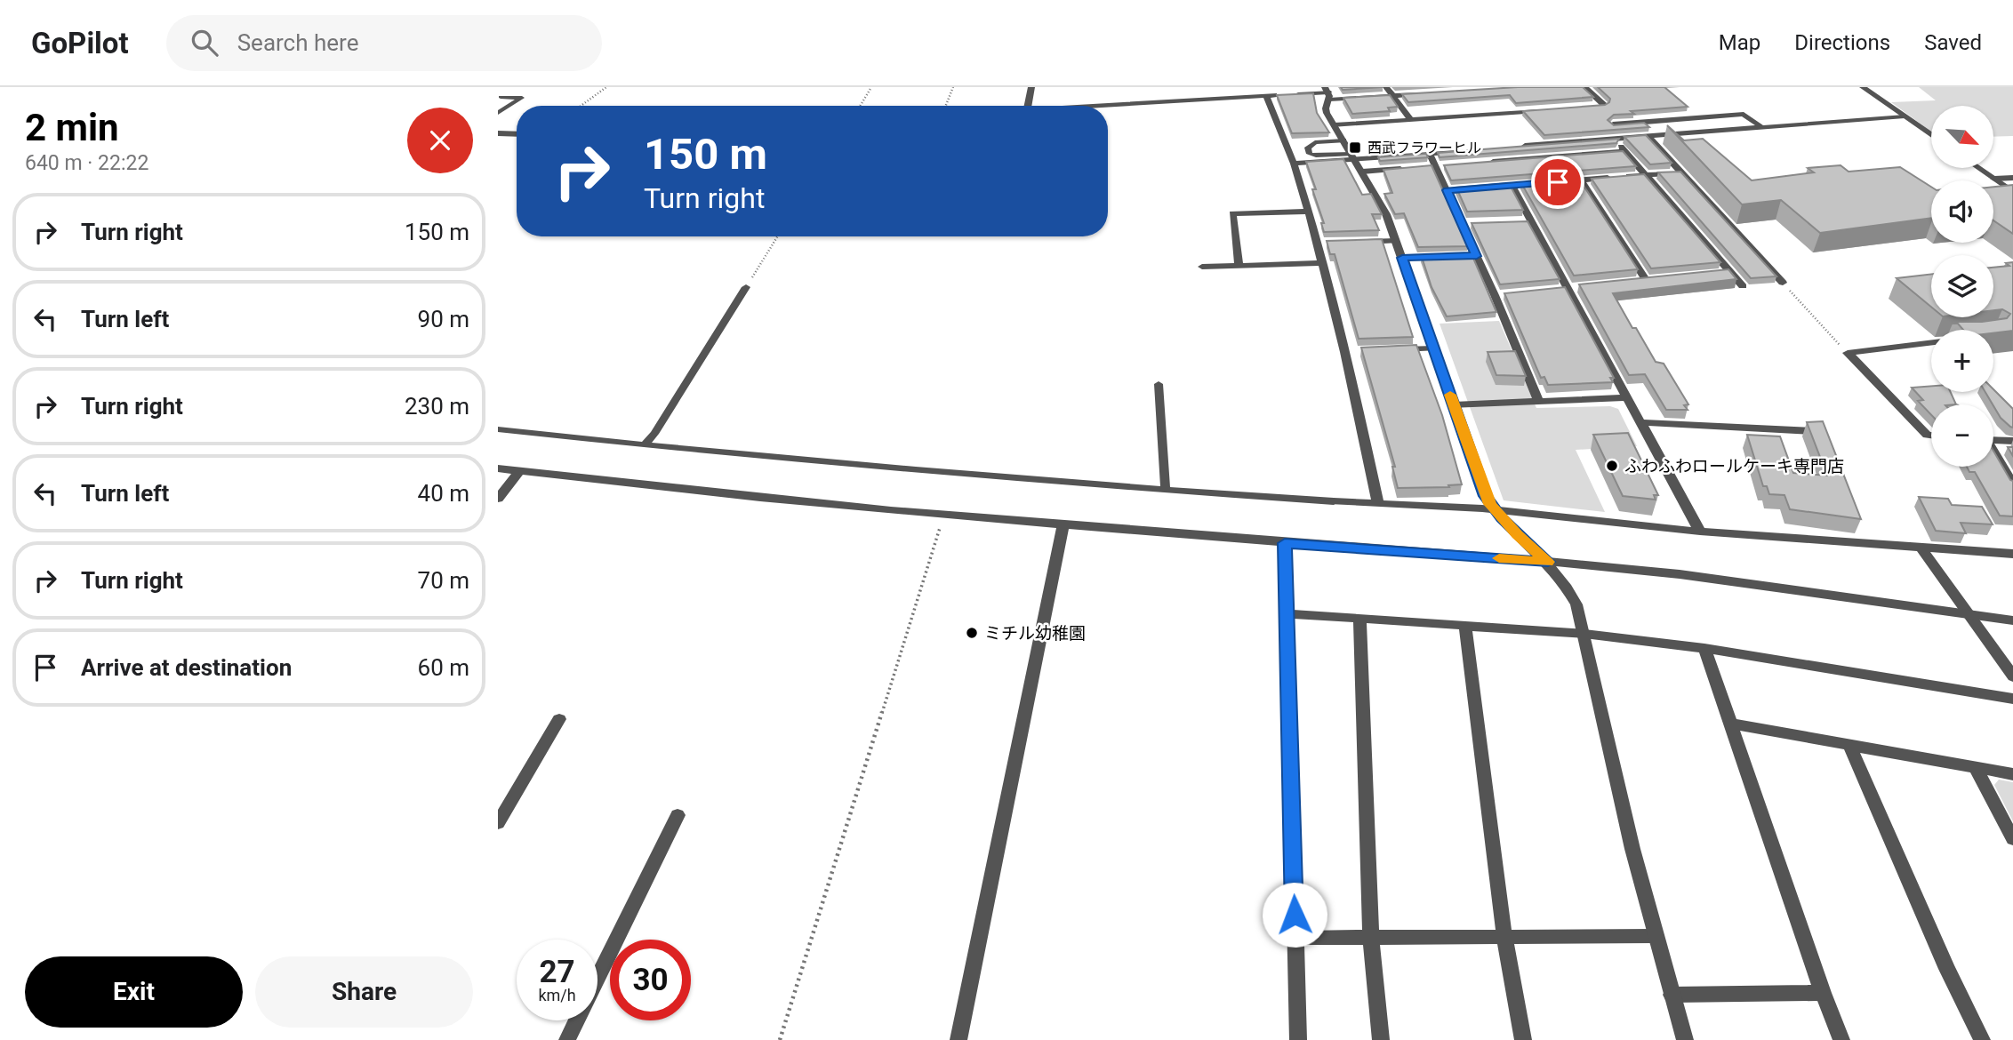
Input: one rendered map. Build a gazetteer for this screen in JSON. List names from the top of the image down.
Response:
{
  "places": {
    "transit": ["西武フラワーヒル"],
    "other": ["ふわふわロールケーキ専門店", "ミチル幼稚園"]
  },
  "north": "bottom right",
  "page": {
    "header": "GoPilot",
    "search": "Search here",
    "nav": ["Map", "Directions", "Saved"],
    "heading": ["2 min", "640 m · 22:22"],
    "map_buttons": ["+", "−"],
    "turn": ["150 m", "Turn right"],
    "list": [
      {
        "name": "Turn right",
        "value": "150 m"
      },
      {
        "name": "Turn left",
        "value": "90 m"
      },
      {
        "name": "Turn right",
        "value": "230 m"
      },
      {
        "name": "Turn left",
        "value": "40 m"
      },
      {
        "name": "Turn right",
        "value": "70 m"
      },
      {
        "name": "Arrive at destination",
        "value": "60 m"
      }
    ],
    "speed": "27 km/h",
    "limit": "30",
    "buttons": ["Exit", "Share"]
  }
}
